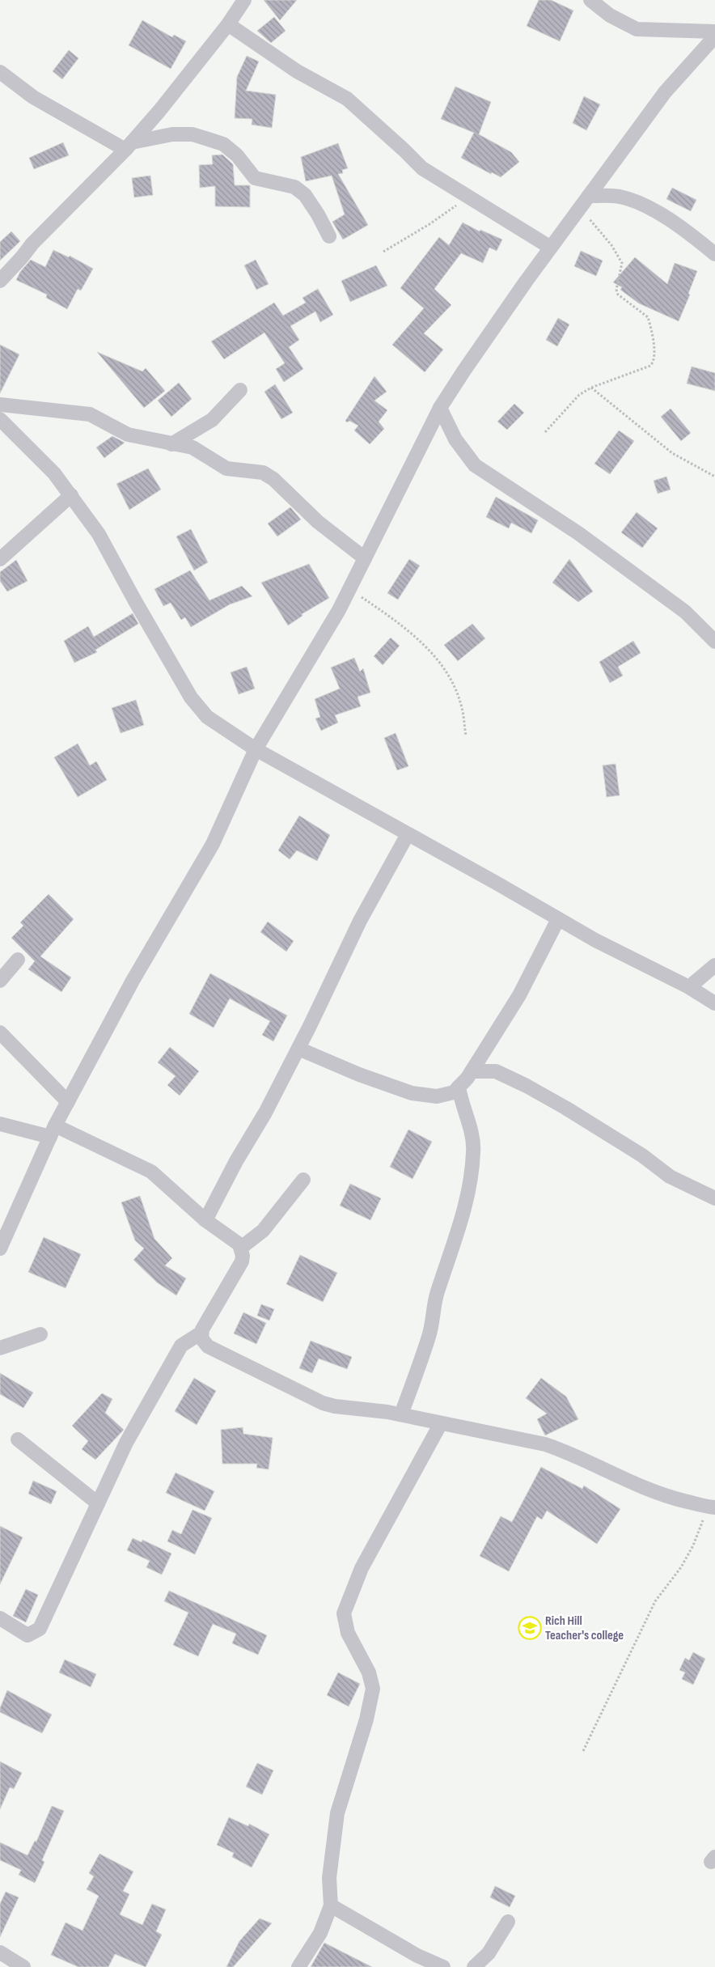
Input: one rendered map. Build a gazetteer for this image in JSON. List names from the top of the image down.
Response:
{
  "places": {
    "school or university": ["Rich Hill Teacher's college"]
  }
}
